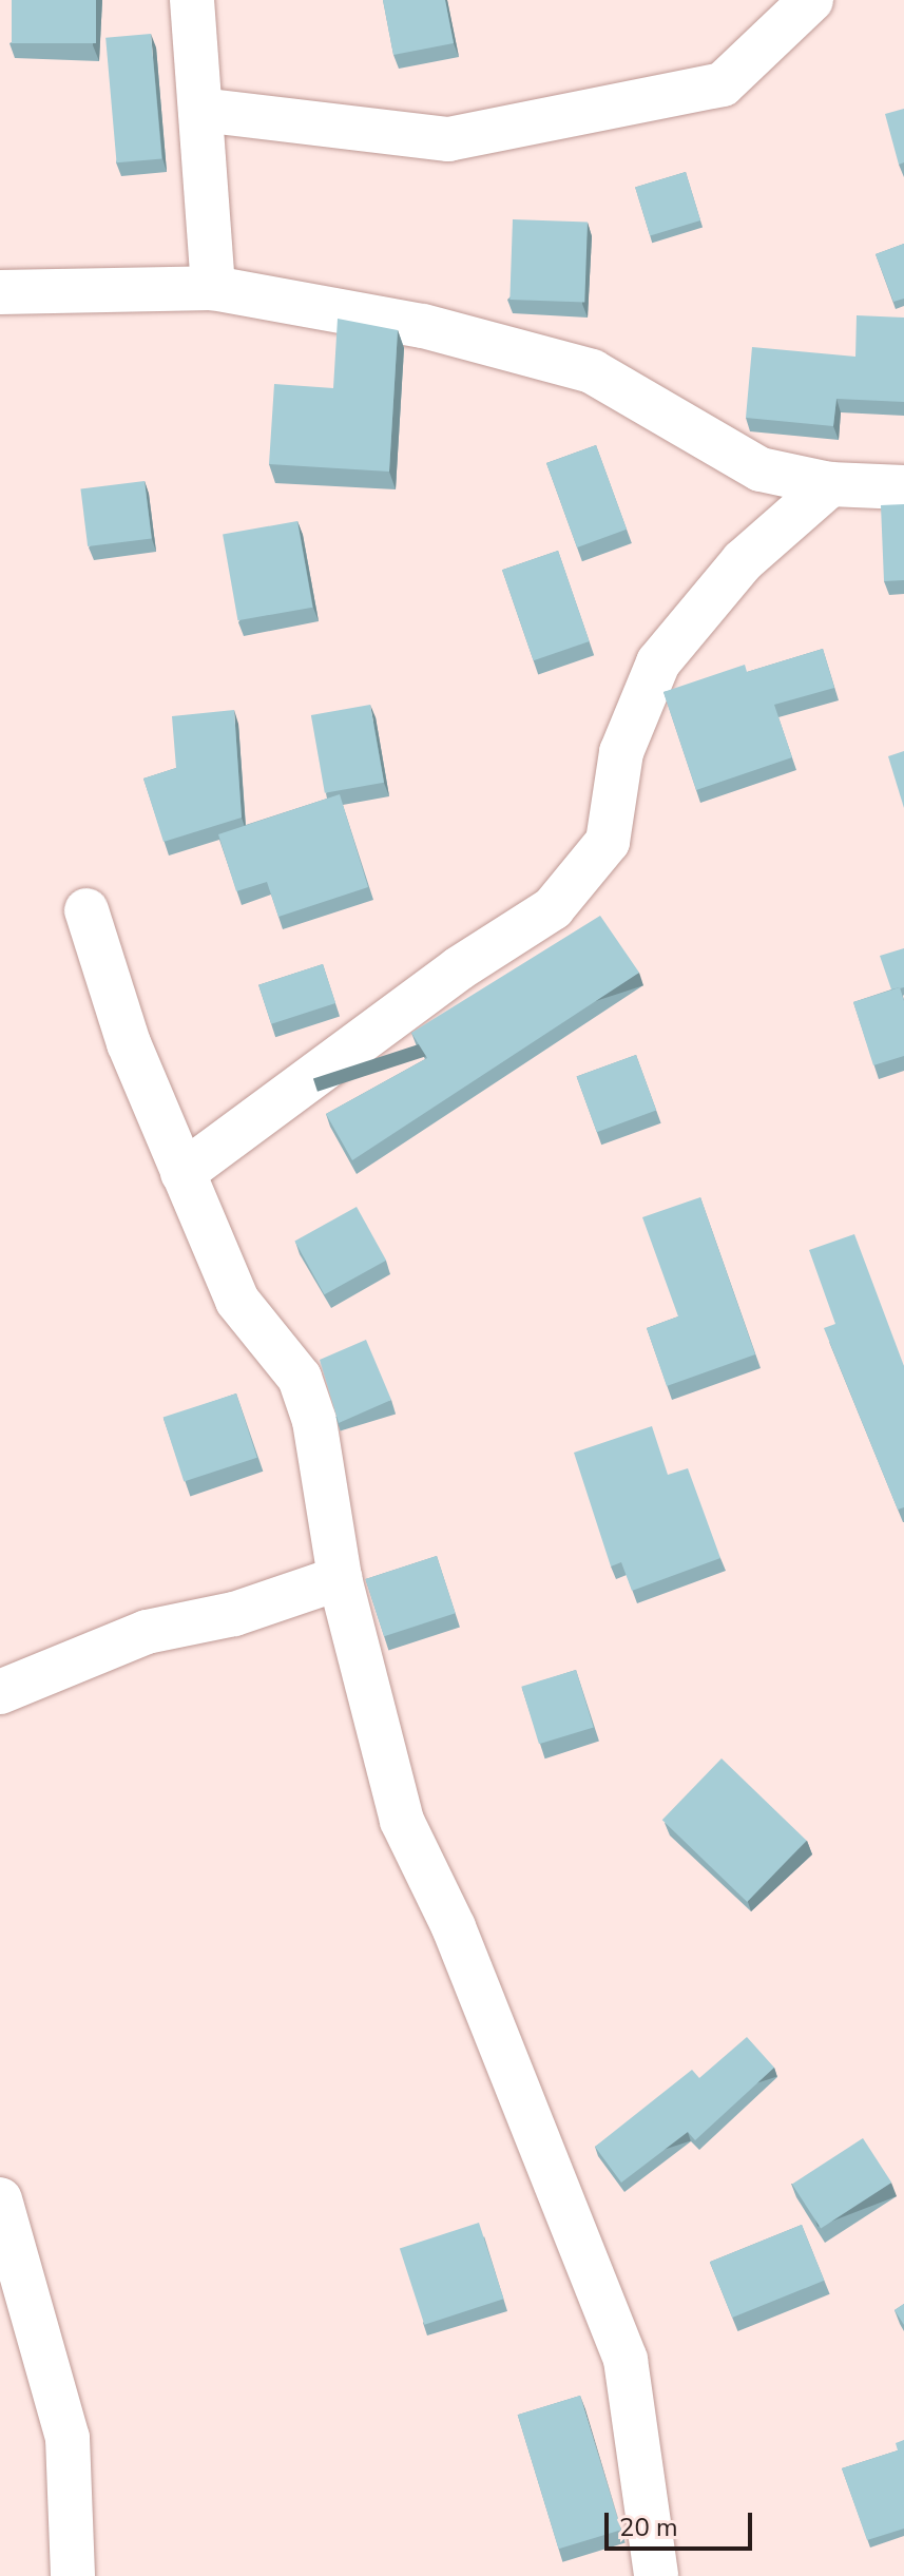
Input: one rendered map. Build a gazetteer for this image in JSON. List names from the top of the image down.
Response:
{
  "scale_bar": "20 m"
}
